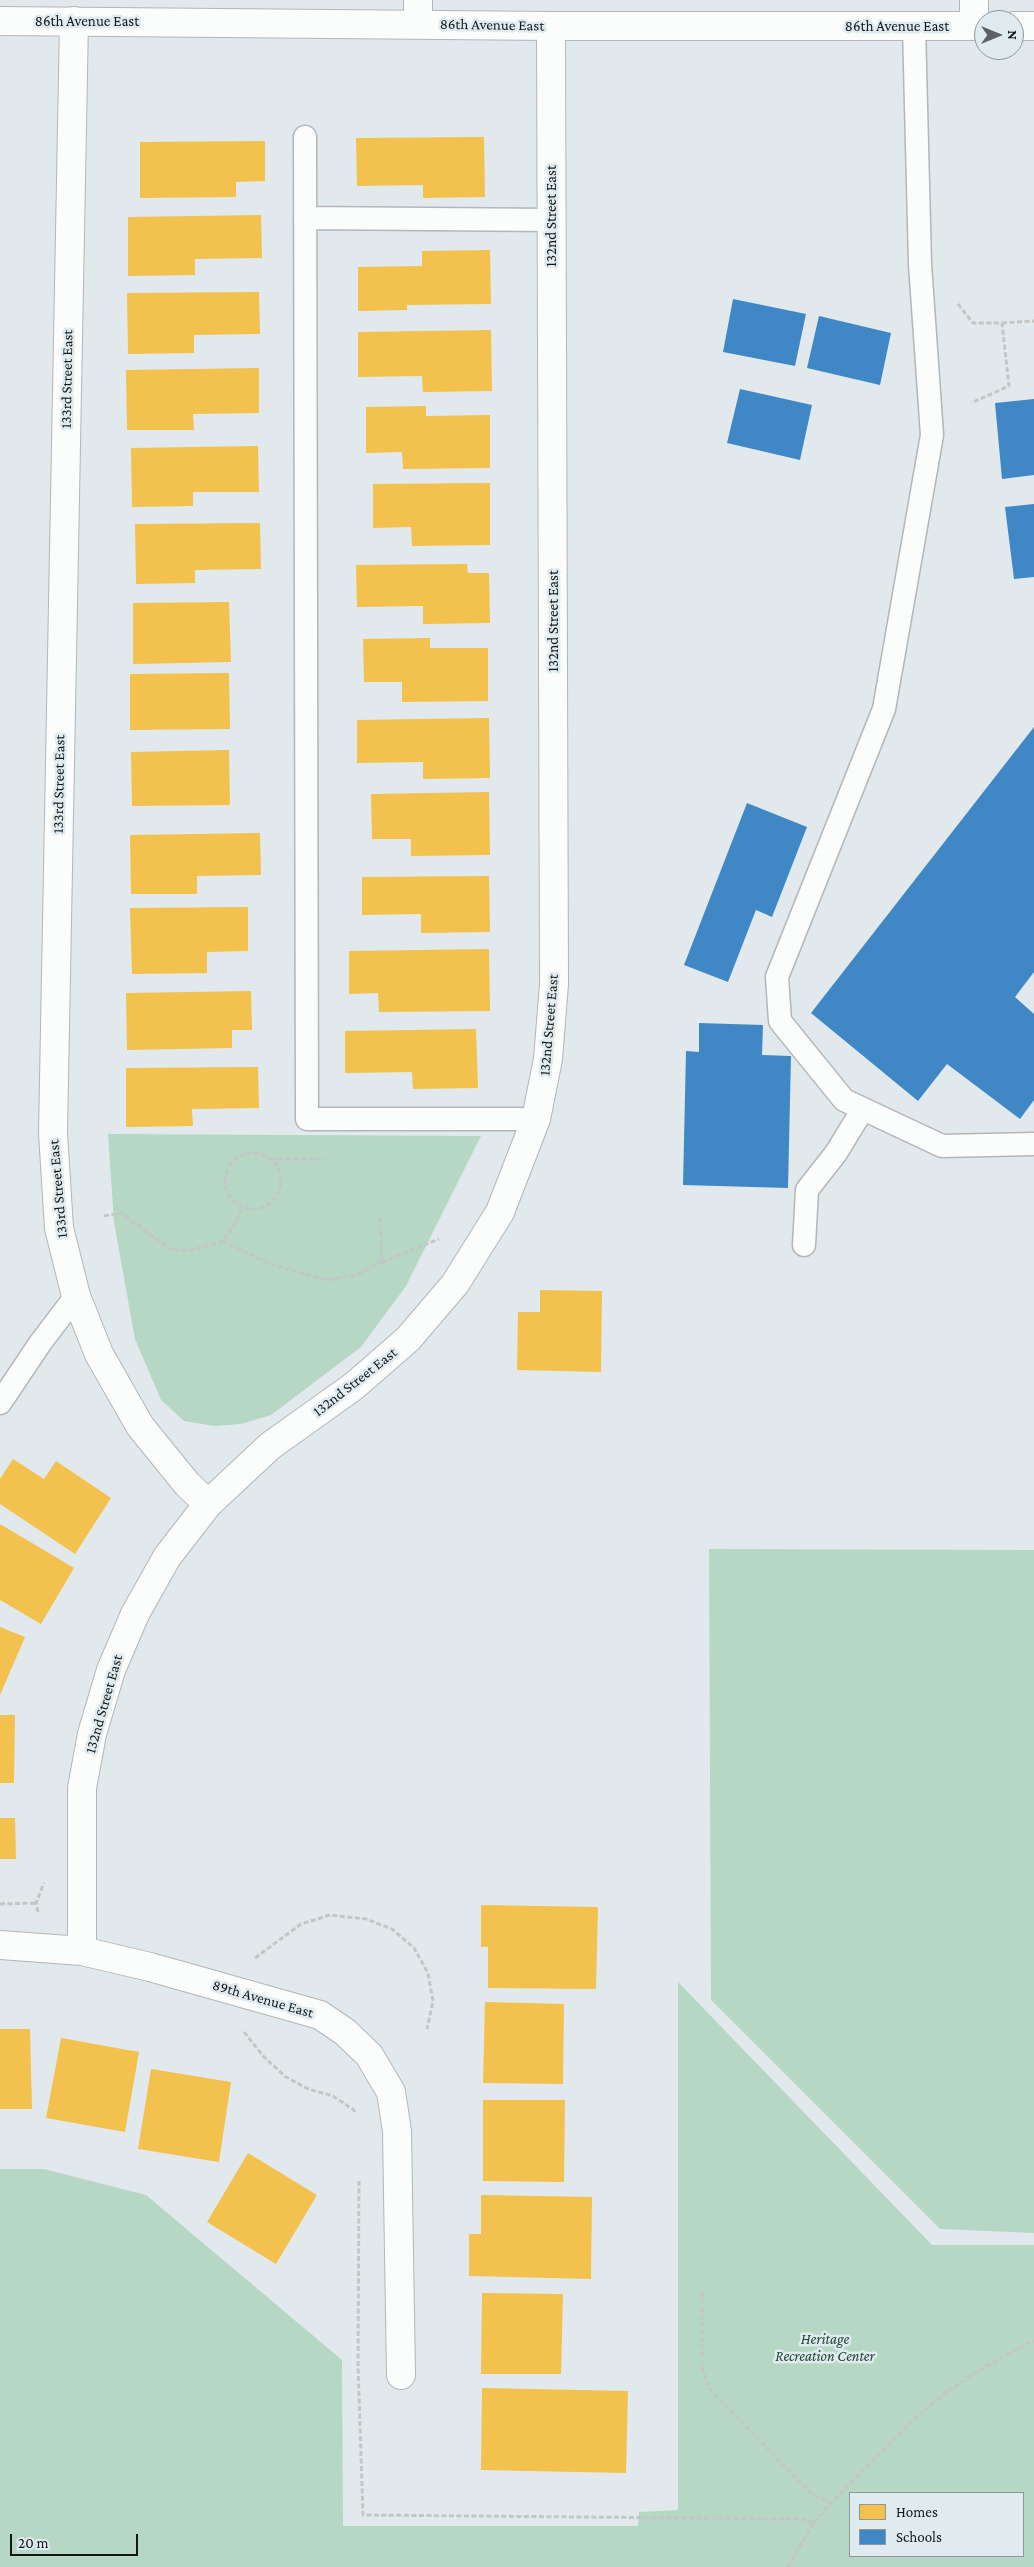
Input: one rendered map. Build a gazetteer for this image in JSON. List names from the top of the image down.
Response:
{
  "streets": {
    "street": [
      "86th Avenue East",
      "132nd Street East",
      "133rd Street East",
      "89th Avenue East"
    ]
  },
  "crossings": [
    ["86th Avenue East", "132nd Street East"],
    ["86th Avenue East", "133rd Street East"],
    ["132nd Street East", "133rd Street East"],
    ["132nd Street East", "89th Avenue East"]
  ],
  "parks": ["Heritage Recreation Center"],
  "legend": ["Homes", "Schools"],
  "scale_bar": "20 m",
  "north": "right"
}
